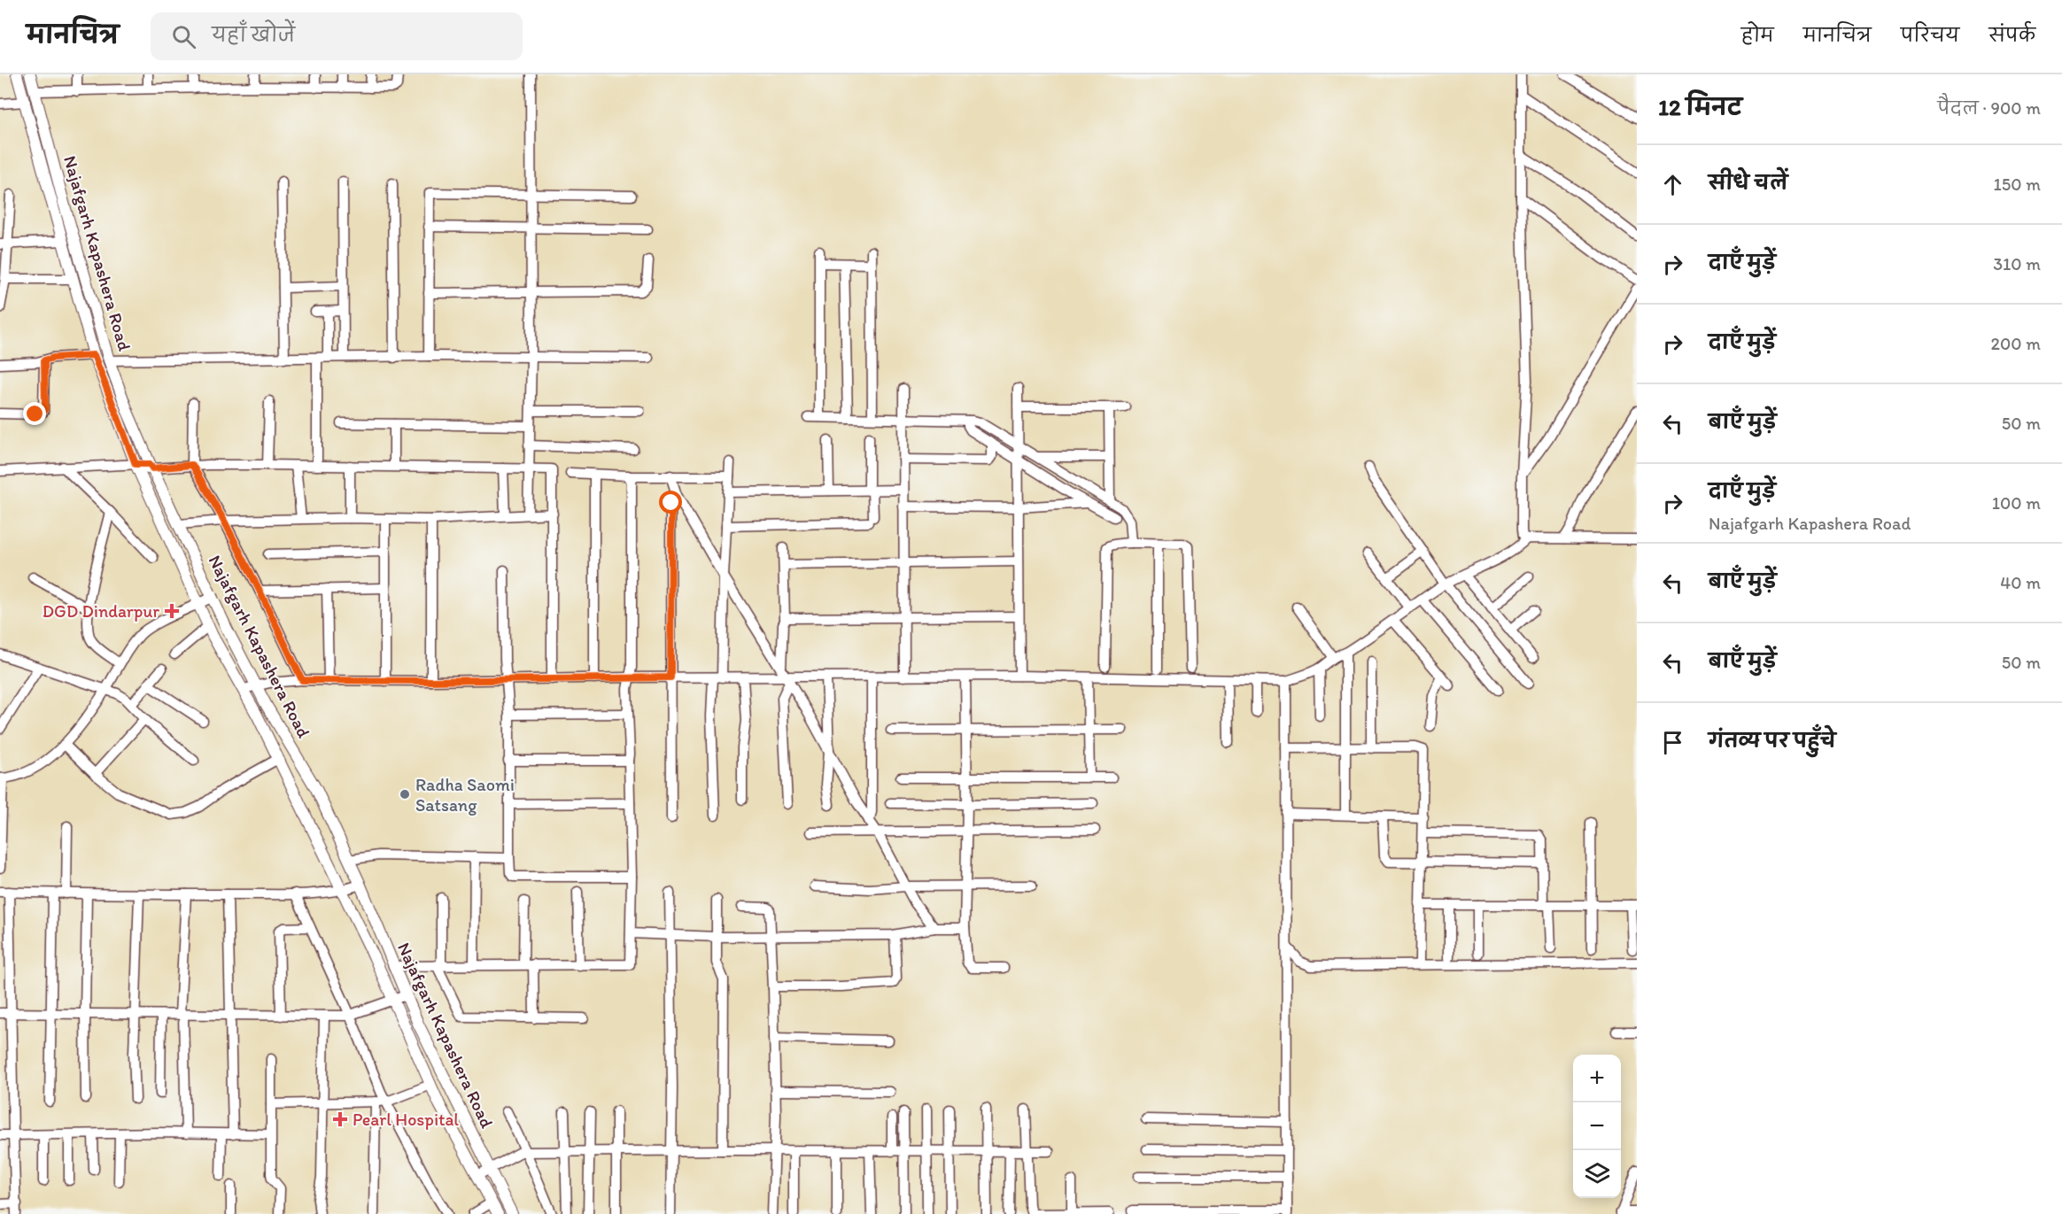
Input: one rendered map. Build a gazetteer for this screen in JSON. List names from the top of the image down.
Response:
{
  "streets": {
    "main road": ["Najafgarh Kapashera Road"]
  },
  "places": {
    "health": ["DGD Dindarpur", "Pearl Hospital"],
    "other": ["Radha Saomi Satsang"]
  },
  "page": {
    "header": "मानचित्र",
    "search": "यहाँ खोजें",
    "nav": [
      "होम",
      "मानचित्र",
      "परिचय",
      "संपर्क"
    ],
    "heading": ["12 मिनट", "पैदल · 900 m"],
    "list": [
      ["सीधे चलें", "150 m"],
      ["दाएँ मुड़ें", "310 m"],
      ["दाएँ मुड़ें", "200 m"],
      ["बाएँ मुड़ें", "50 m"],
      ["दाएँ मुड़ें", "Najafgarh Kapashera Road", "100 m"],
      ["बाएँ मुड़ें", "40 m"],
      ["बाएँ मुड़ें", "50 m"],
      "गंतव्य पर पहुँचे"
    ],
    "map_buttons": ["+", "−"]
  }
}
